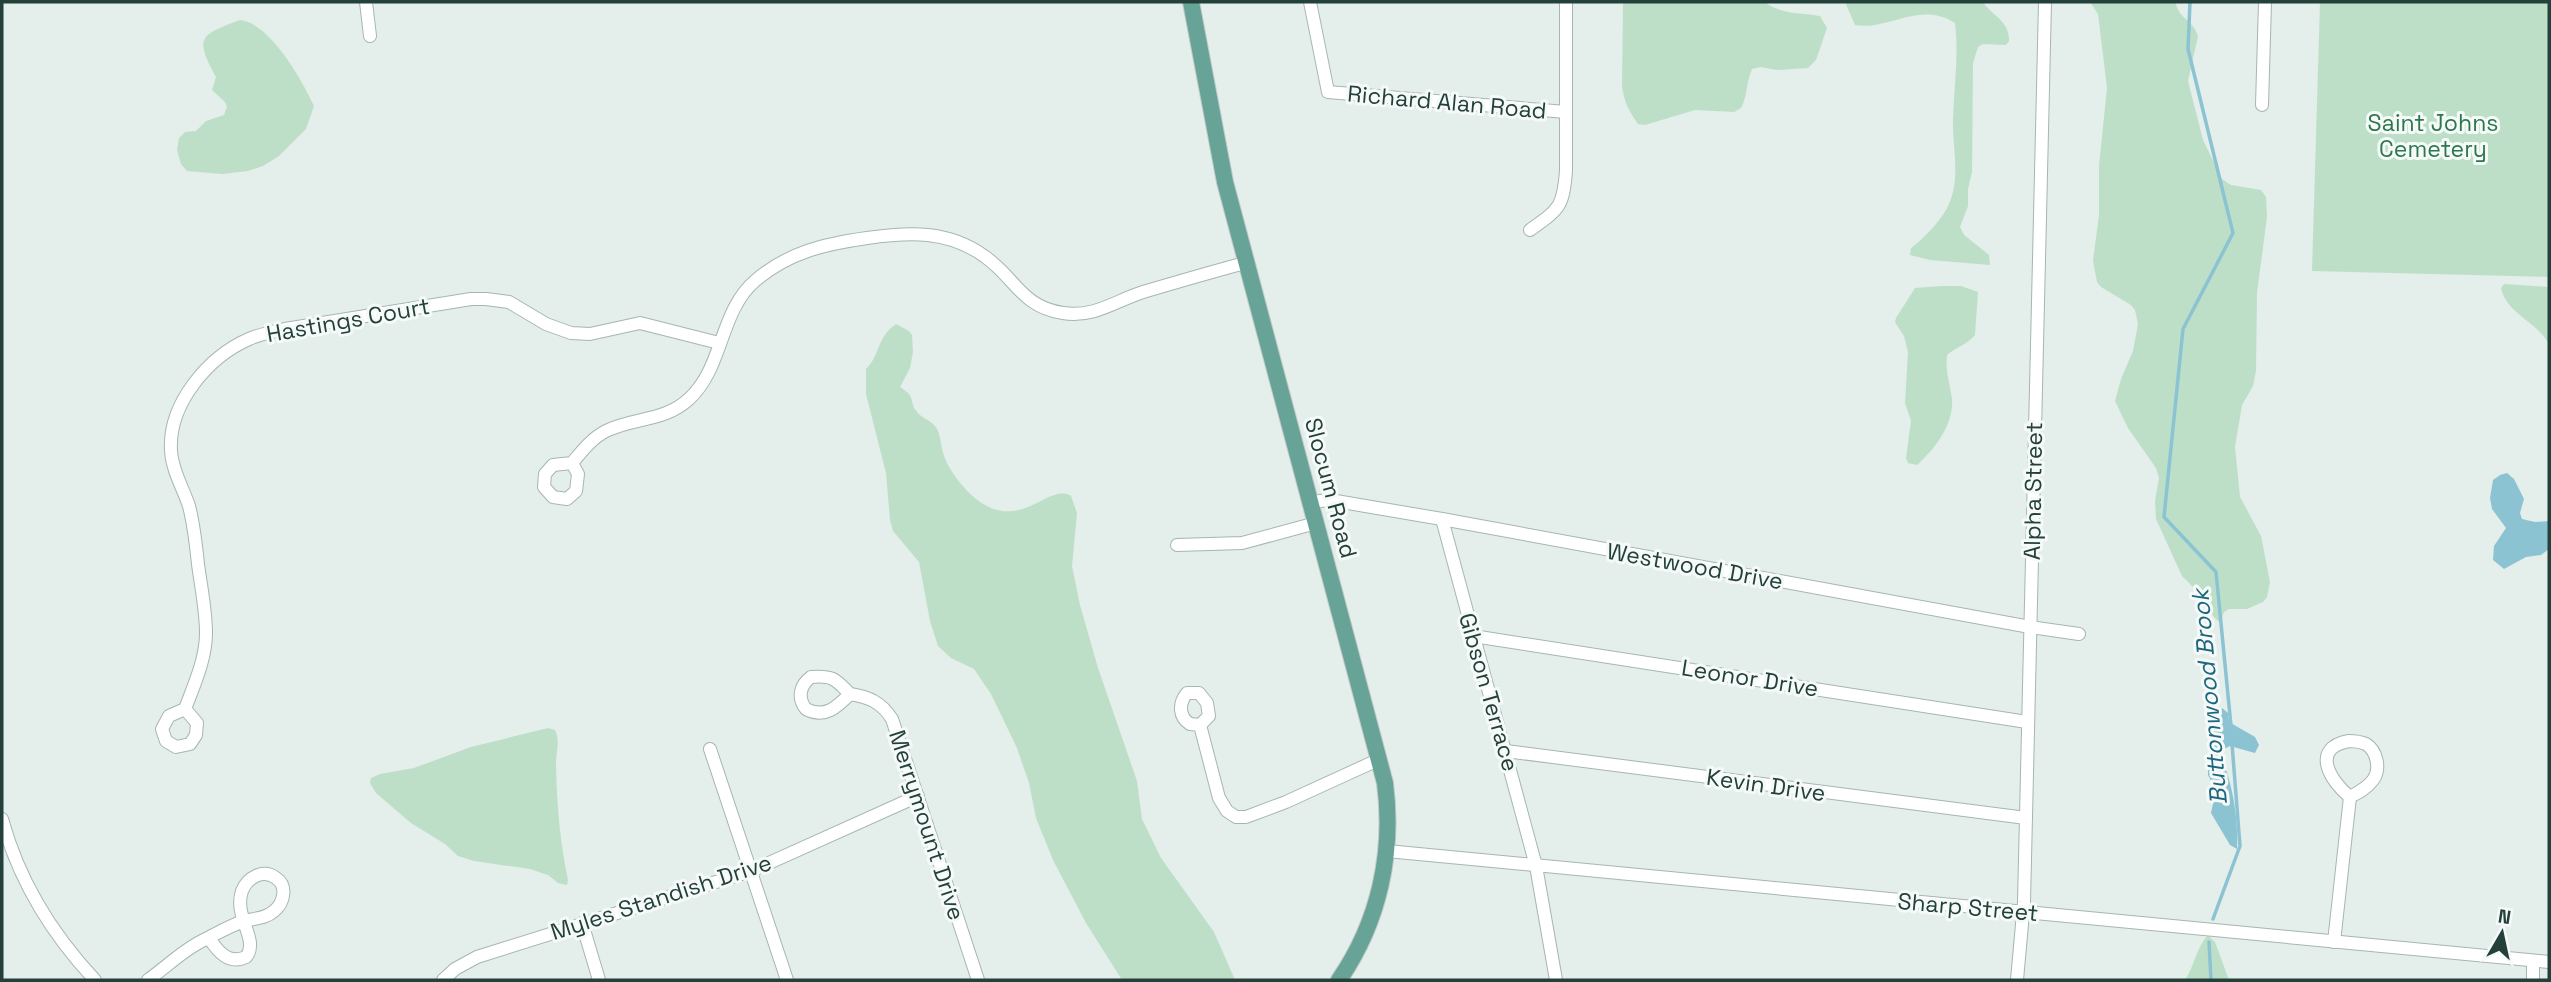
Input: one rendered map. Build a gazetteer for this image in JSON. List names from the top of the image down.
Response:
{
  "streets": {
    "main road": ["Slocum Road"],
    "street": [
      "Richard Alan Road",
      "Hastings Court",
      "Alpha Street",
      "Westwood Drive",
      "Leonor Drive",
      "Gibson Terrace",
      "Kevin Drive",
      "Merrymount Drive",
      "Myles Standish Drive",
      "Sharp Street"
    ]
  },
  "crossings": [
    ["Slocum Road", "Westwood Drive"],
    ["Slocum Road", "Sharp Street"],
    ["Alpha Street", "Westwood Drive"],
    ["Alpha Street", "Leonor Drive"],
    ["Alpha Street", "Kevin Drive"],
    ["Alpha Street", "Sharp Street"],
    ["Westwood Drive", "Gibson Terrace"],
    ["Leonor Drive", "Gibson Terrace"],
    ["Gibson Terrace", "Kevin Drive"],
    ["Gibson Terrace", "Sharp Street"],
    ["Merrymount Drive", "Myles Standish Drive"]
  ],
  "water": ["Buttonwood Brook"],
  "parks": ["Saint Johns Cemetery"],
  "north": "top"
}
